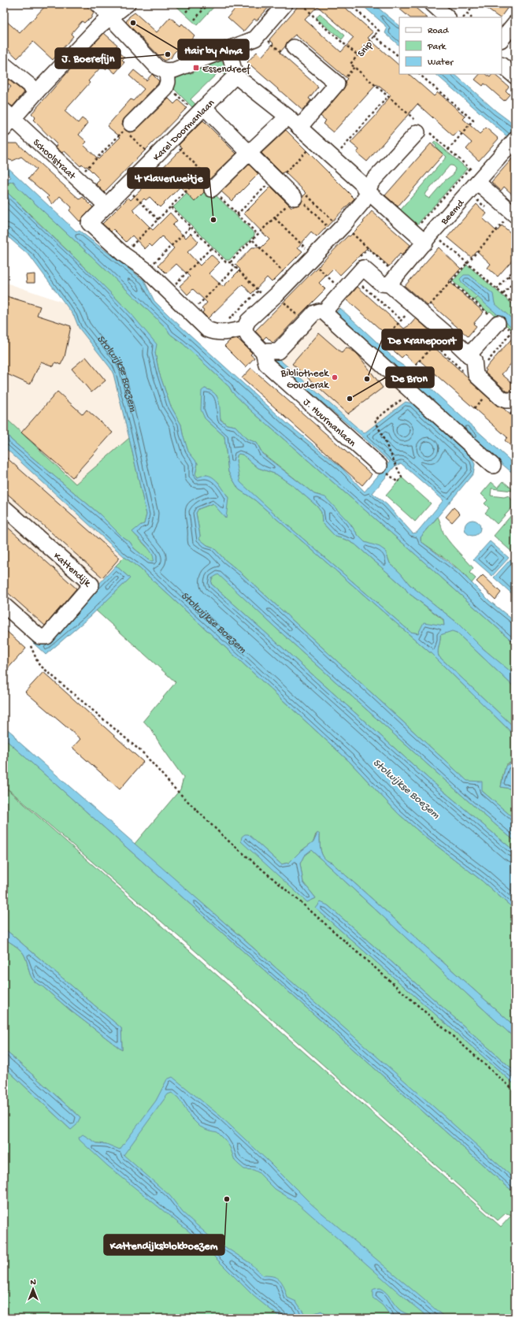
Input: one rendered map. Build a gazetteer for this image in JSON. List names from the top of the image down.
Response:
{
  "streets": {
    "street": [
      "Karel Doormanlaan",
      "Schoolstraat",
      "Beemd",
      "J. Huurmanlaan",
      "Kattendijk"
    ],
    "path": ["Snip"]
  },
  "crossings": [
    ["Snip", "Beemd"],
    ["Karel Doormanlaan", "Schoolstraat"]
  ],
  "water": ["Stolwijkse Boezem"],
  "places": {
    "other": [
      "Hair by Alma",
      "J. Boerefijn",
      "'t Klaverweitje",
      "Bibliotheek Gouderak",
      "De Kranepoort",
      "De Bron",
      "Kattendijksblokboezem"
    ],
    "transit": ["Essendreef"]
  },
  "legend": ["Road", "Park", "Water"],
  "north": "top"
}
